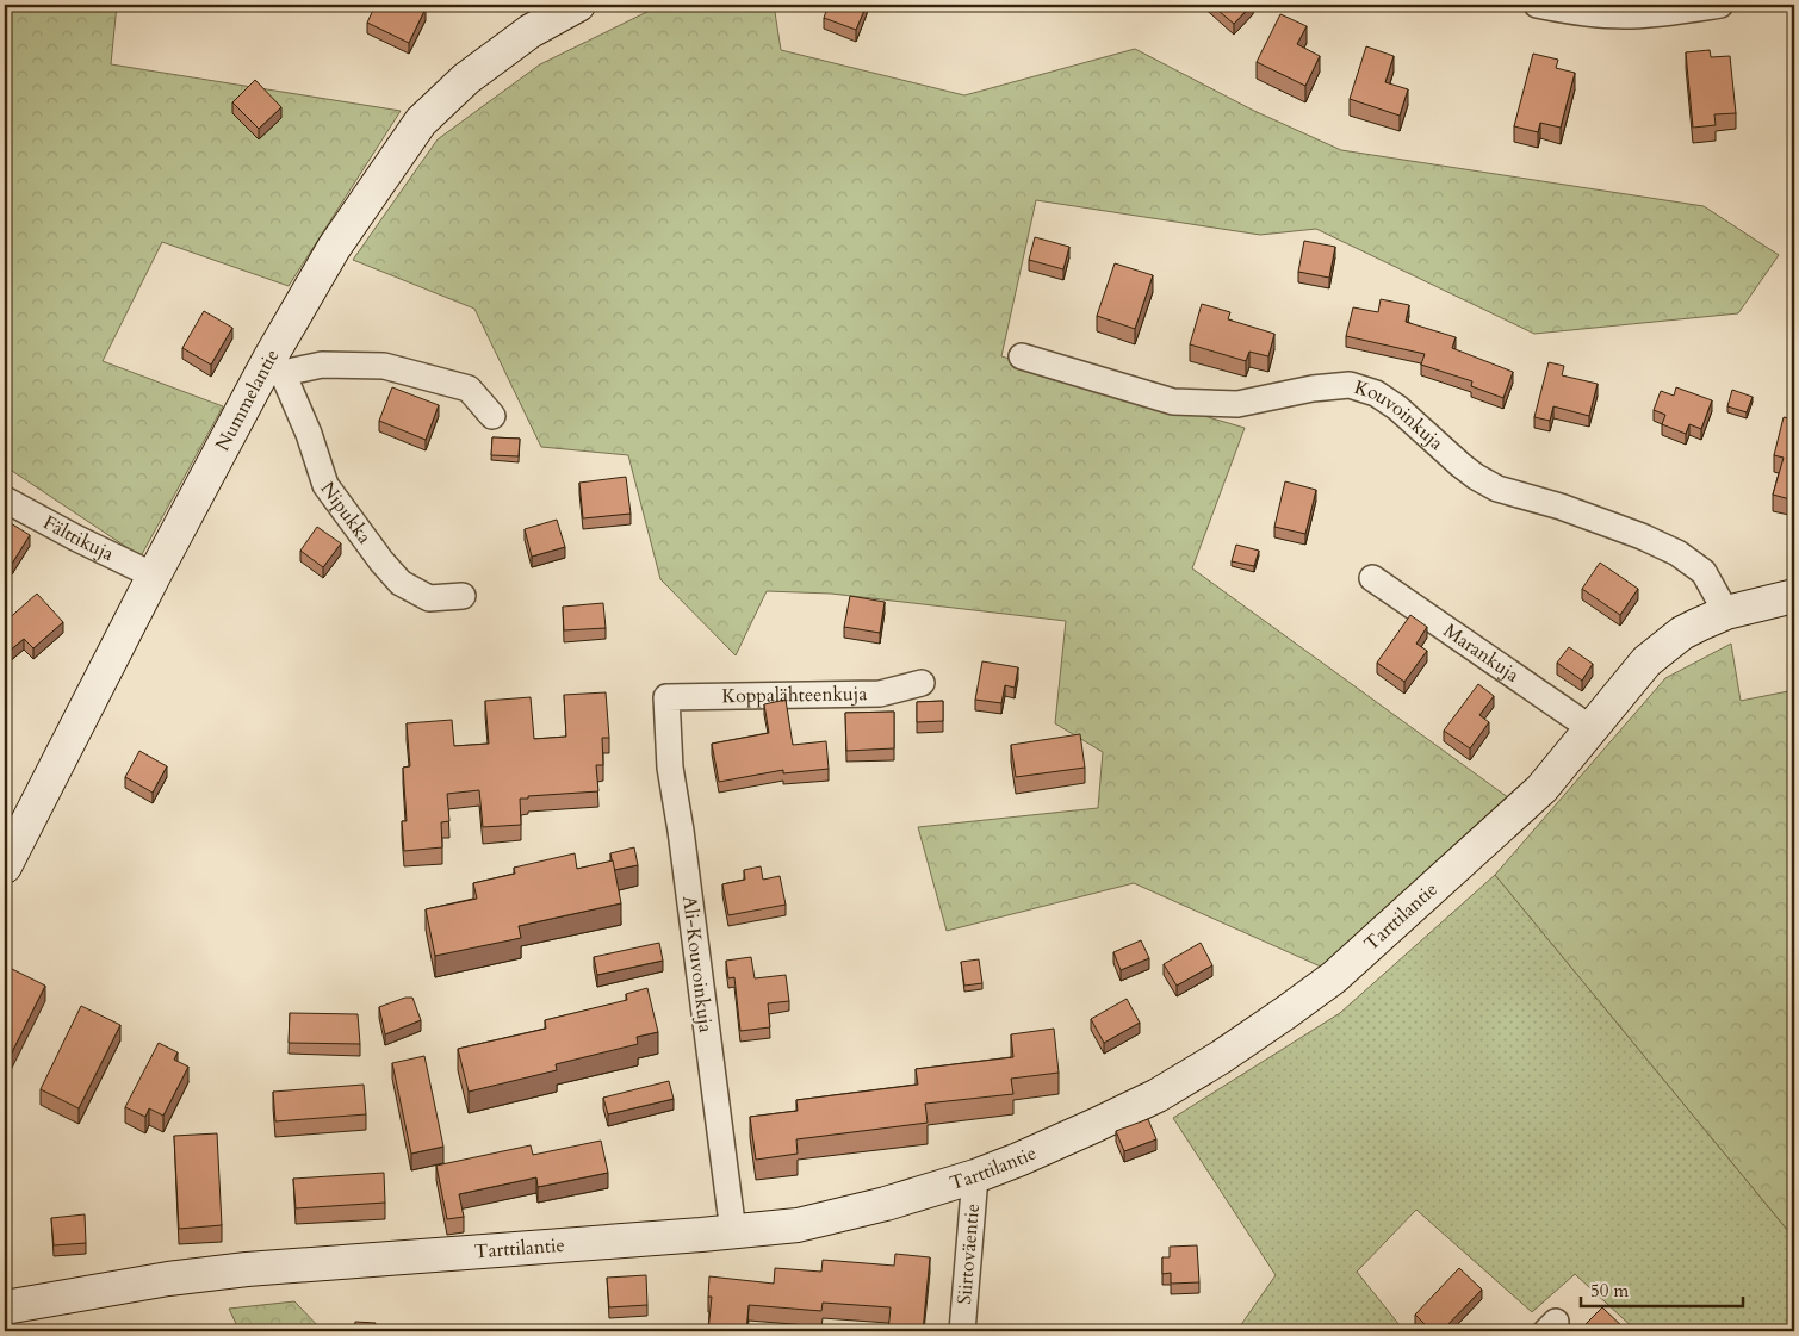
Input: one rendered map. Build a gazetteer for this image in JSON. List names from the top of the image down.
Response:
{
  "streets": {
    "street": [
      "Nummelantie",
      "Kouvoinkuja",
      "Nipukka",
      "Fälttikuja",
      "Marankuja",
      "Koppalähteenkuja",
      "Tarttilantie",
      "Ali-Kouvoinkuja",
      "Siirtoväentie"
    ]
  },
  "crossings": [
    ["Nummelantie", "Nipukka"],
    ["Nummelantie", "Fälttikuja"],
    ["Kouvoinkuja", "Tarttilantie"],
    ["Marankuja", "Tarttilantie"],
    ["Koppalähteenkuja", "Ali-Kouvoinkuja"],
    ["Tarttilantie", "Ali-Kouvoinkuja"],
    ["Tarttilantie", "Siirtoväentie"]
  ],
  "scale_bar": "50 m"
}
